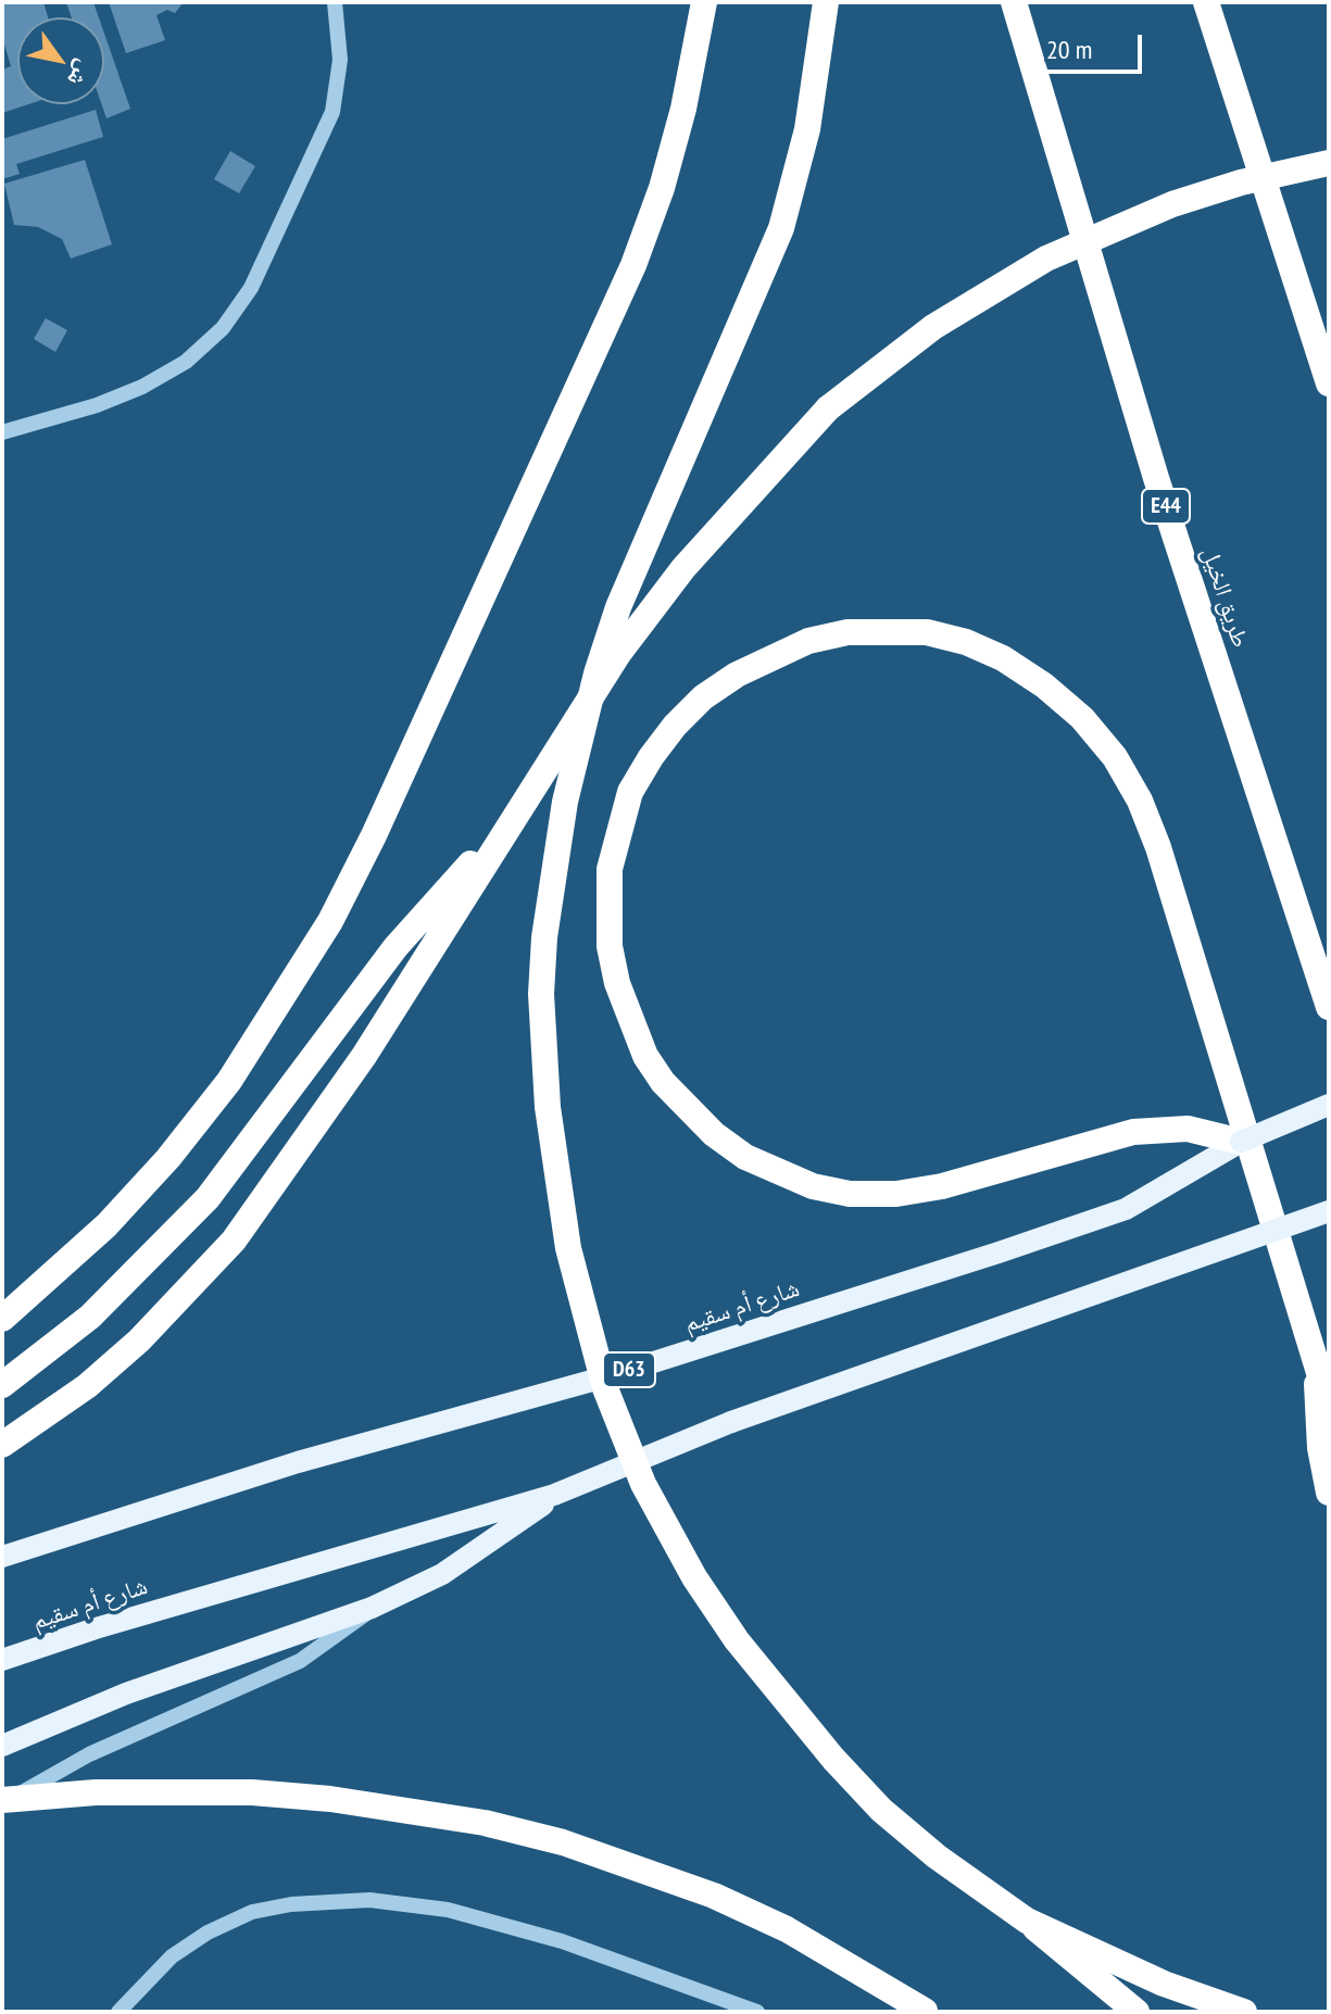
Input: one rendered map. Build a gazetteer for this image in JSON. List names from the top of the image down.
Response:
{
  "streets": {
    "highway": ["E44", "طريق الخيل"],
    "main road": ["شارع أم سقيم", "D63"]
  },
  "scale_bar": "20 m",
  "north": "bottom right"
}
